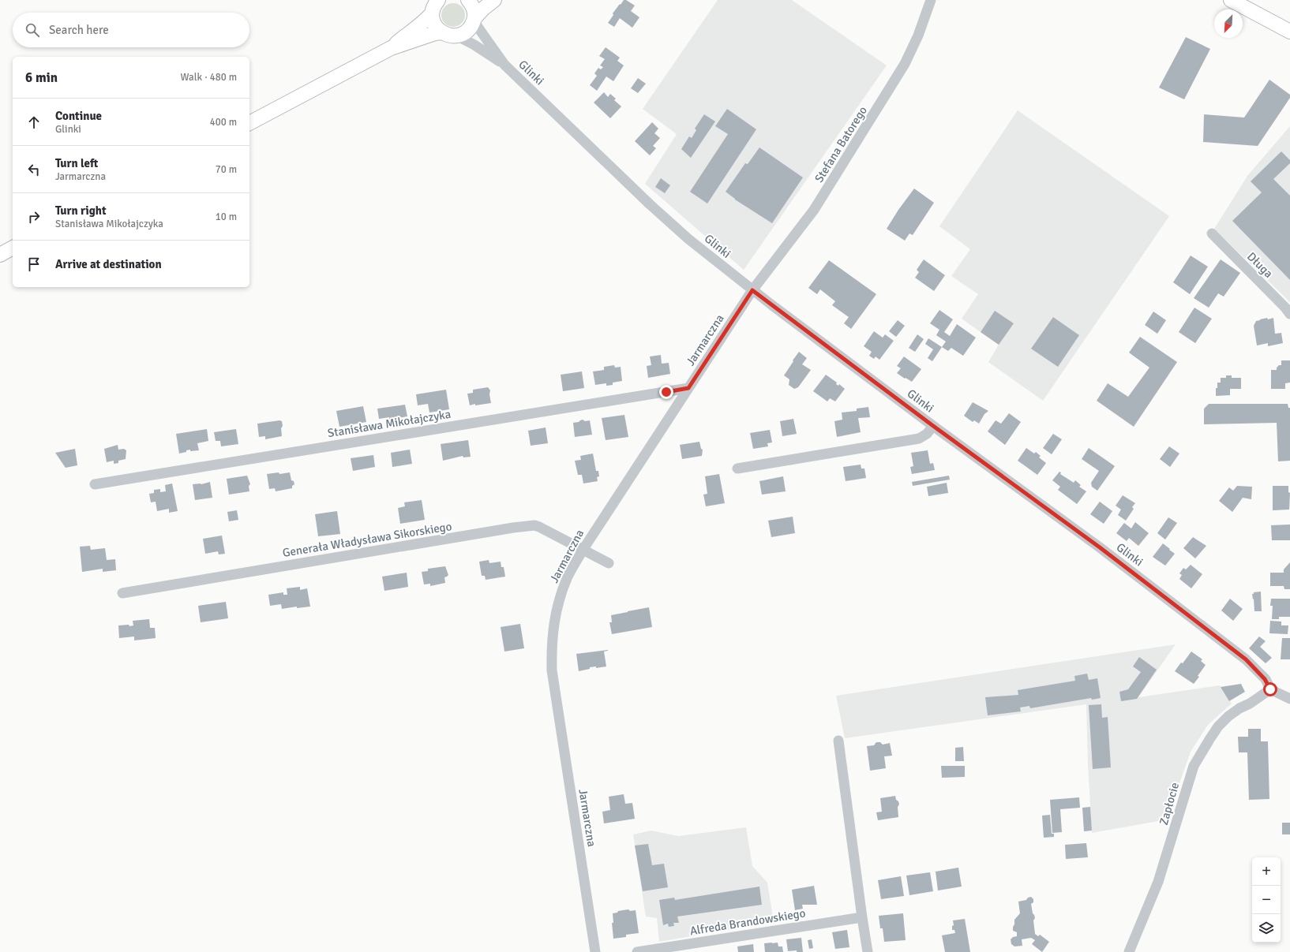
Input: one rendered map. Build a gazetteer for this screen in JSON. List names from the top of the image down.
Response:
{
  "streets": {
    "street": [
      "Glinki",
      "Stefana Batorego",
      "Długa",
      "Jarmarczna",
      "Stanisława Mikołajczyka",
      "Generała Władysława Sikorskiego",
      "Zapłocie",
      "Alfreda Brandowskiego"
    ]
  },
  "crossings": [
    ["Glinki", "Stefana Batorego"],
    ["Glinki", "Jarmarczna"],
    ["Glinki", "Zapłocie"],
    ["Stefana Batorego", "Jarmarczna"],
    ["Jarmarczna", "Stanisława Mikołajczyka"],
    ["Jarmarczna", "Generała Władysława Sikorskiego"]
  ],
  "north": "bottom left",
  "page": {
    "search": "Search here",
    "heading": ["6 min", "Walk · 480 m"],
    "list": [
      ["Continue", "Glinki", "400 m"],
      ["Turn left", "Jarmarczna", "70 m"],
      ["Turn right", "Stanisława Mikołajczyka", "10 m"],
      "Arrive at destination"
    ],
    "map_buttons": ["+", "−"]
  }
}
